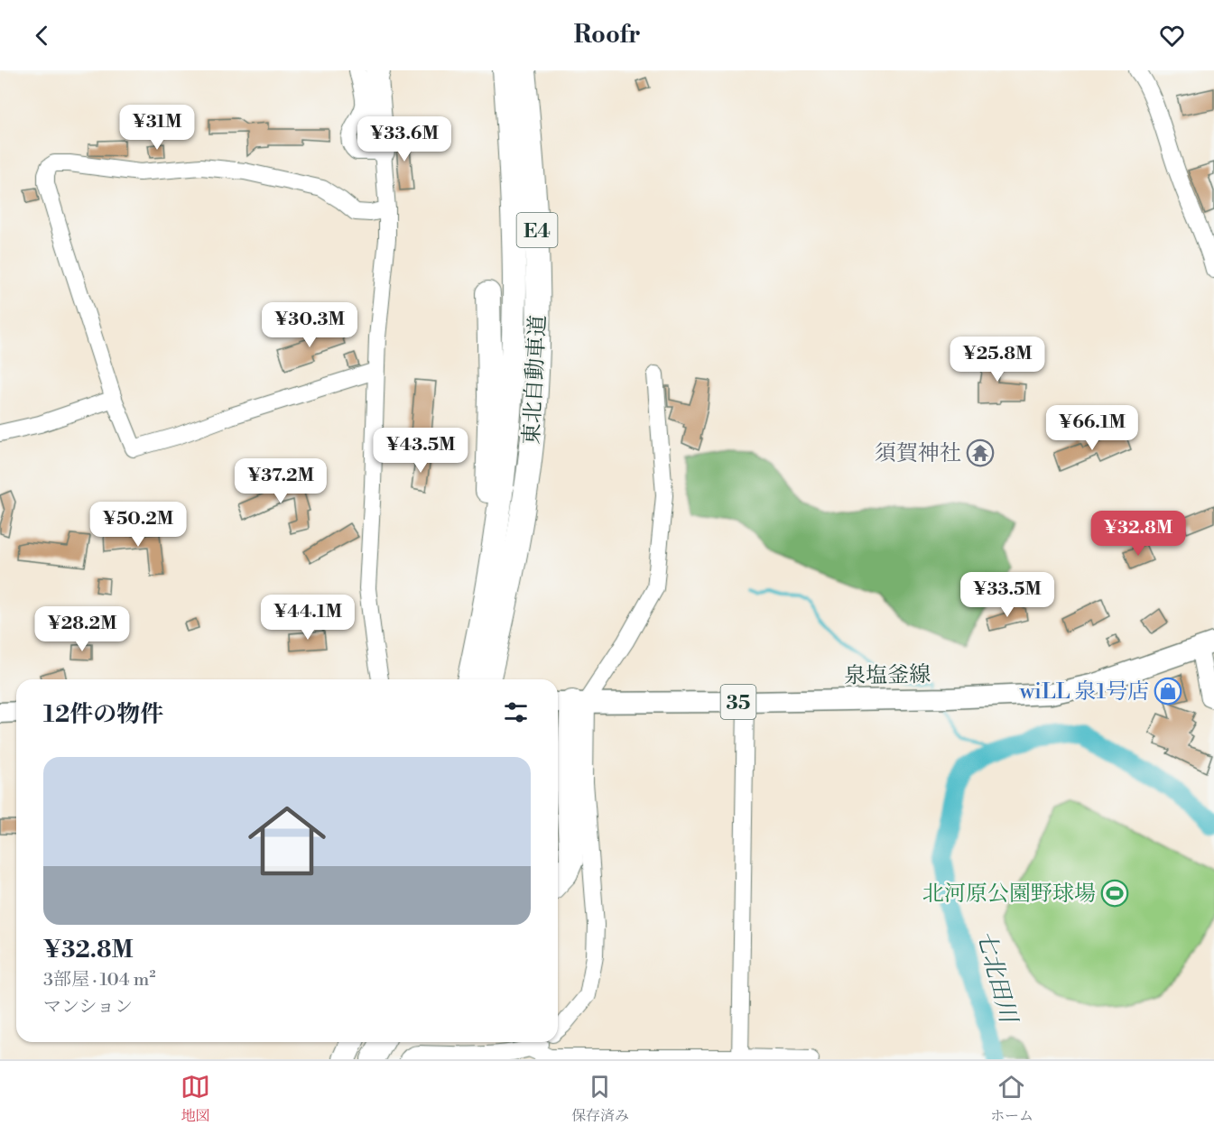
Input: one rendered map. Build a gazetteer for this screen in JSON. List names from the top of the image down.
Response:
{
  "streets": {
    "highway": ["E4", "東北自動車道"],
    "main road": ["泉塩釜線", "35"]
  },
  "water": ["七北田川"],
  "places": {
    "temple": ["須賀神社"],
    "shop": ["wiLL 泉1号店"],
    "sports": ["北河原公園野球場"]
  },
  "page": {
    "header": "Roofr",
    "price": [
      "¥31M",
      "¥33.6M",
      "¥30.3M",
      "¥25.8M",
      "¥66.1M",
      "¥43.5M",
      "¥37.2M",
      "¥50.2M",
      "¥32.8M",
      "¥33.5M",
      "¥44.1M",
      "¥28.2M"
    ],
    "heading": "12件の物件",
    "list": [
      {
        "name": "¥32.8M",
        "note": "3部屋 · 104 m² · マンション"
      }
    ],
    "tabs": ["地図", "保存済み", "ホーム"]
  }
}
